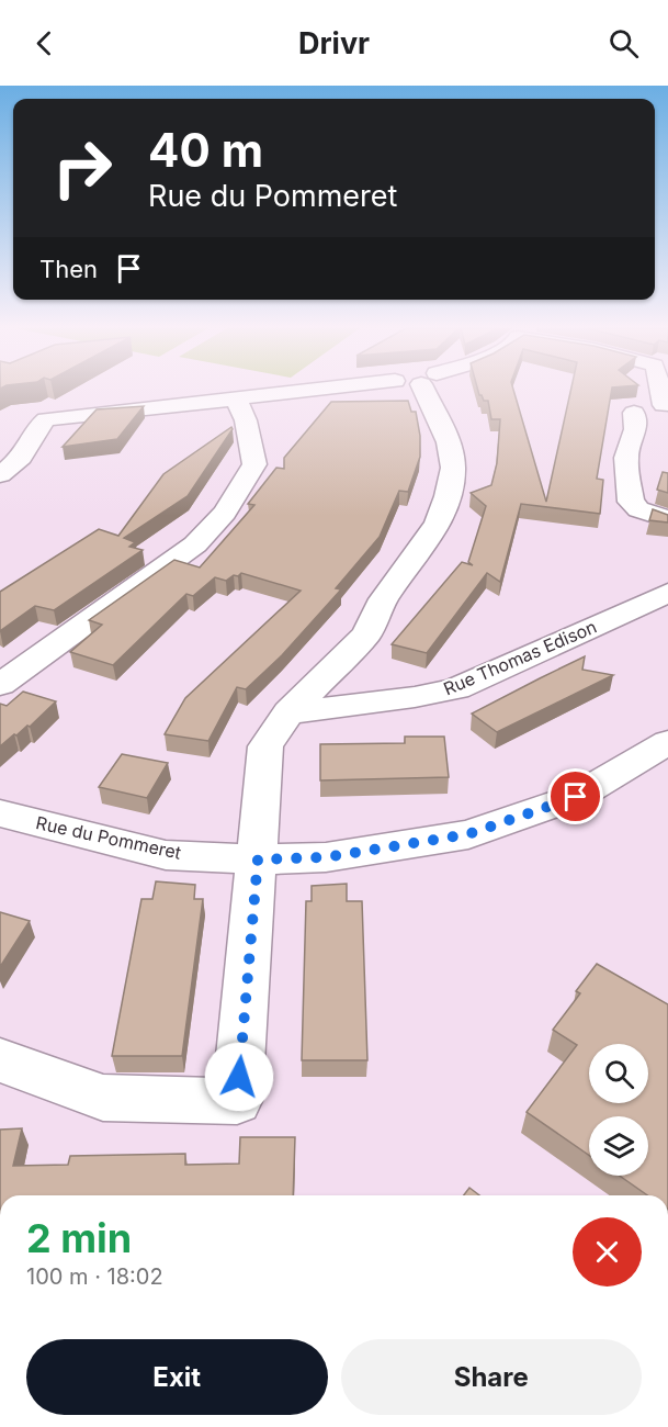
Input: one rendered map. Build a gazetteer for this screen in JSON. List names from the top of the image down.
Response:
{
  "streets": {
    "street": ["Rue Thomas Edison", "Rue du Pommeret"]
  },
  "page": {
    "header": "Drivr",
    "turn": ["40 m", "Rue du Pommeret"],
    "then": "Then",
    "heading": ["2 min", "100 m · 18:02"],
    "buttons": ["Exit", "Share"]
  }
}
